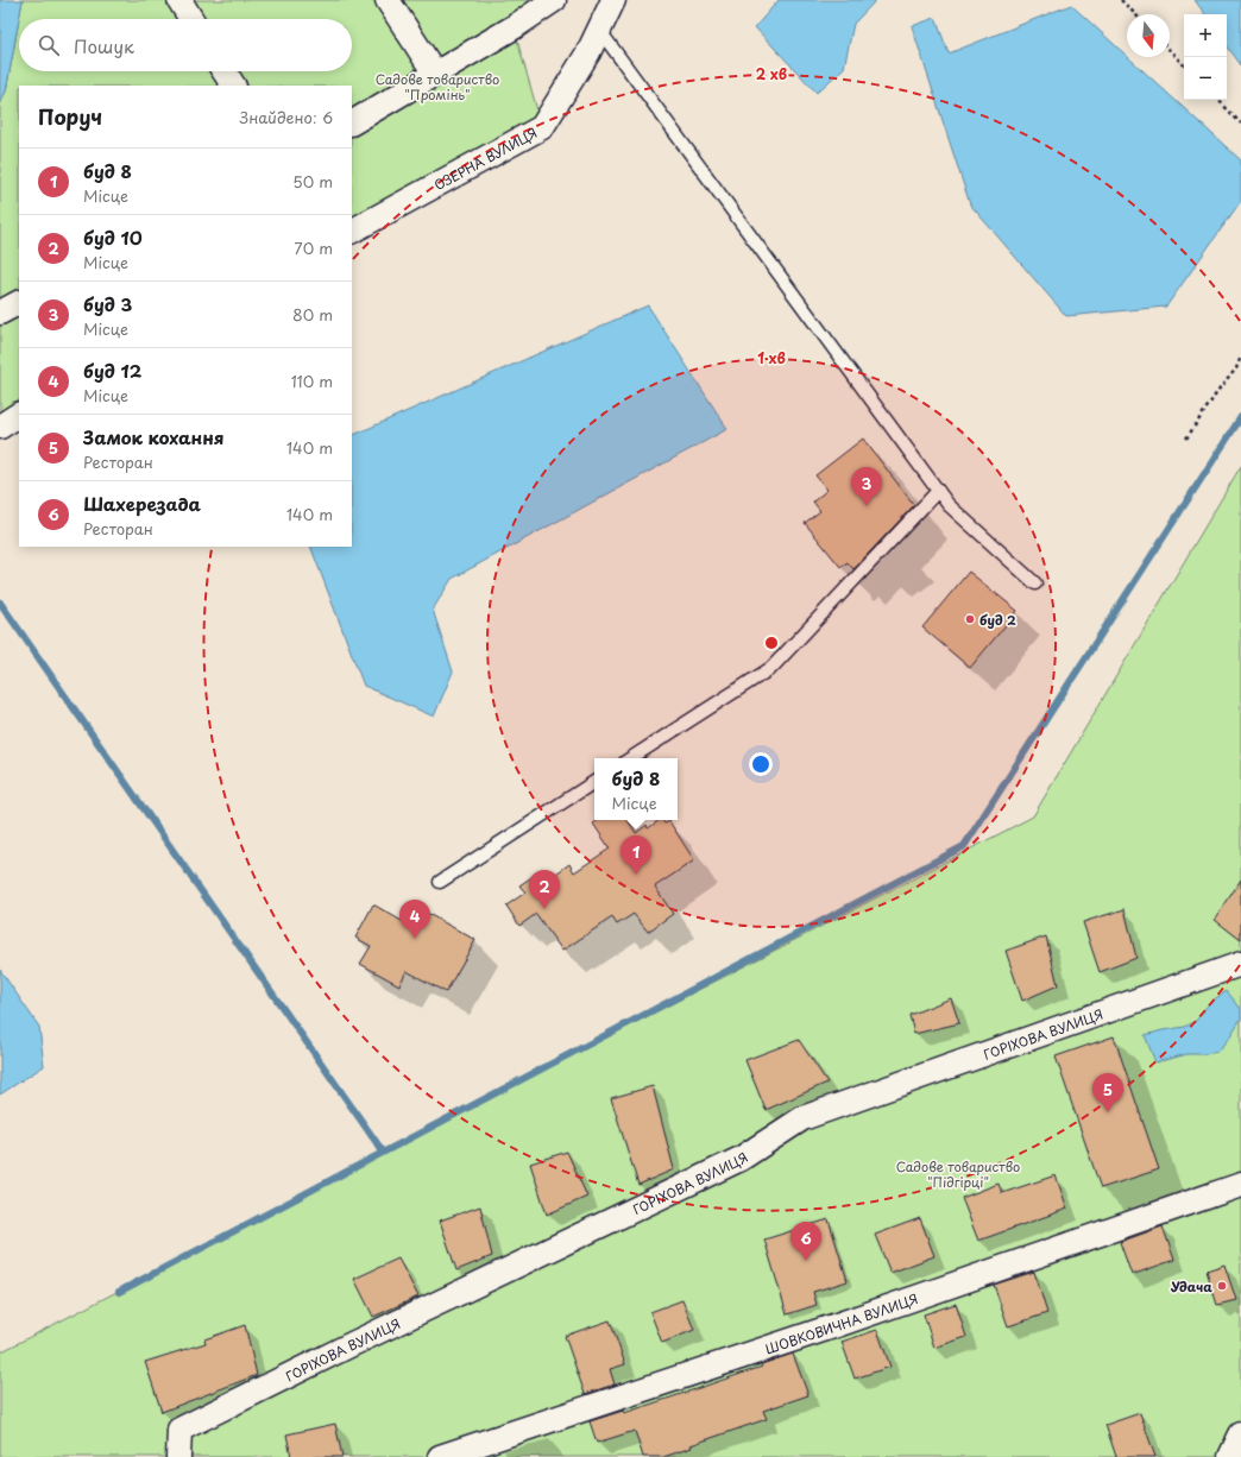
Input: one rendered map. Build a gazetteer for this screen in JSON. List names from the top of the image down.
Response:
{
  "streets": {
    "street": ["ОЗЕРНА ВУЛИЦЯ", "ГОРІХОВА ВУЛИЦЯ", "ШОВКОВИЧНА ВУЛИЦЯ"]
  },
  "parks": ["Садове товариство \"Промінь\"", "Садове товариство \"Підгірці\""],
  "places": ["буд 2", "Удача"],
  "north": "bottom",
  "page": {
    "map_buttons": ["+", "−"],
    "search": "Пошук",
    "heading": ["Поруч", "Знайдено: 6"],
    "list": [
      {
        "mark": "1",
        "name": "буд 8",
        "note": "Місце",
        "value": "50 m"
      },
      {
        "mark": "2",
        "name": "буд 10",
        "note": "Місце",
        "value": "70 m"
      },
      {
        "mark": "3",
        "name": "буд 3",
        "note": "Місце",
        "value": "80 m"
      },
      {
        "mark": "4",
        "name": "буд 12",
        "note": "Місце",
        "value": "110 m"
      },
      {
        "mark": "5",
        "name": "Замок кохання",
        "note": "Ресторан",
        "value": "140 m"
      },
      {
        "mark": "6",
        "name": "Шахерезада",
        "note": "Ресторан",
        "value": "140 m"
      }
    ],
    "pins": [
      "3",
      "1",
      "2",
      "4",
      "5",
      "6"
    ],
    "popup": ["буд 8", "Місце"]
  },
  "rings": ["2 хв", "1 хв"]
}
